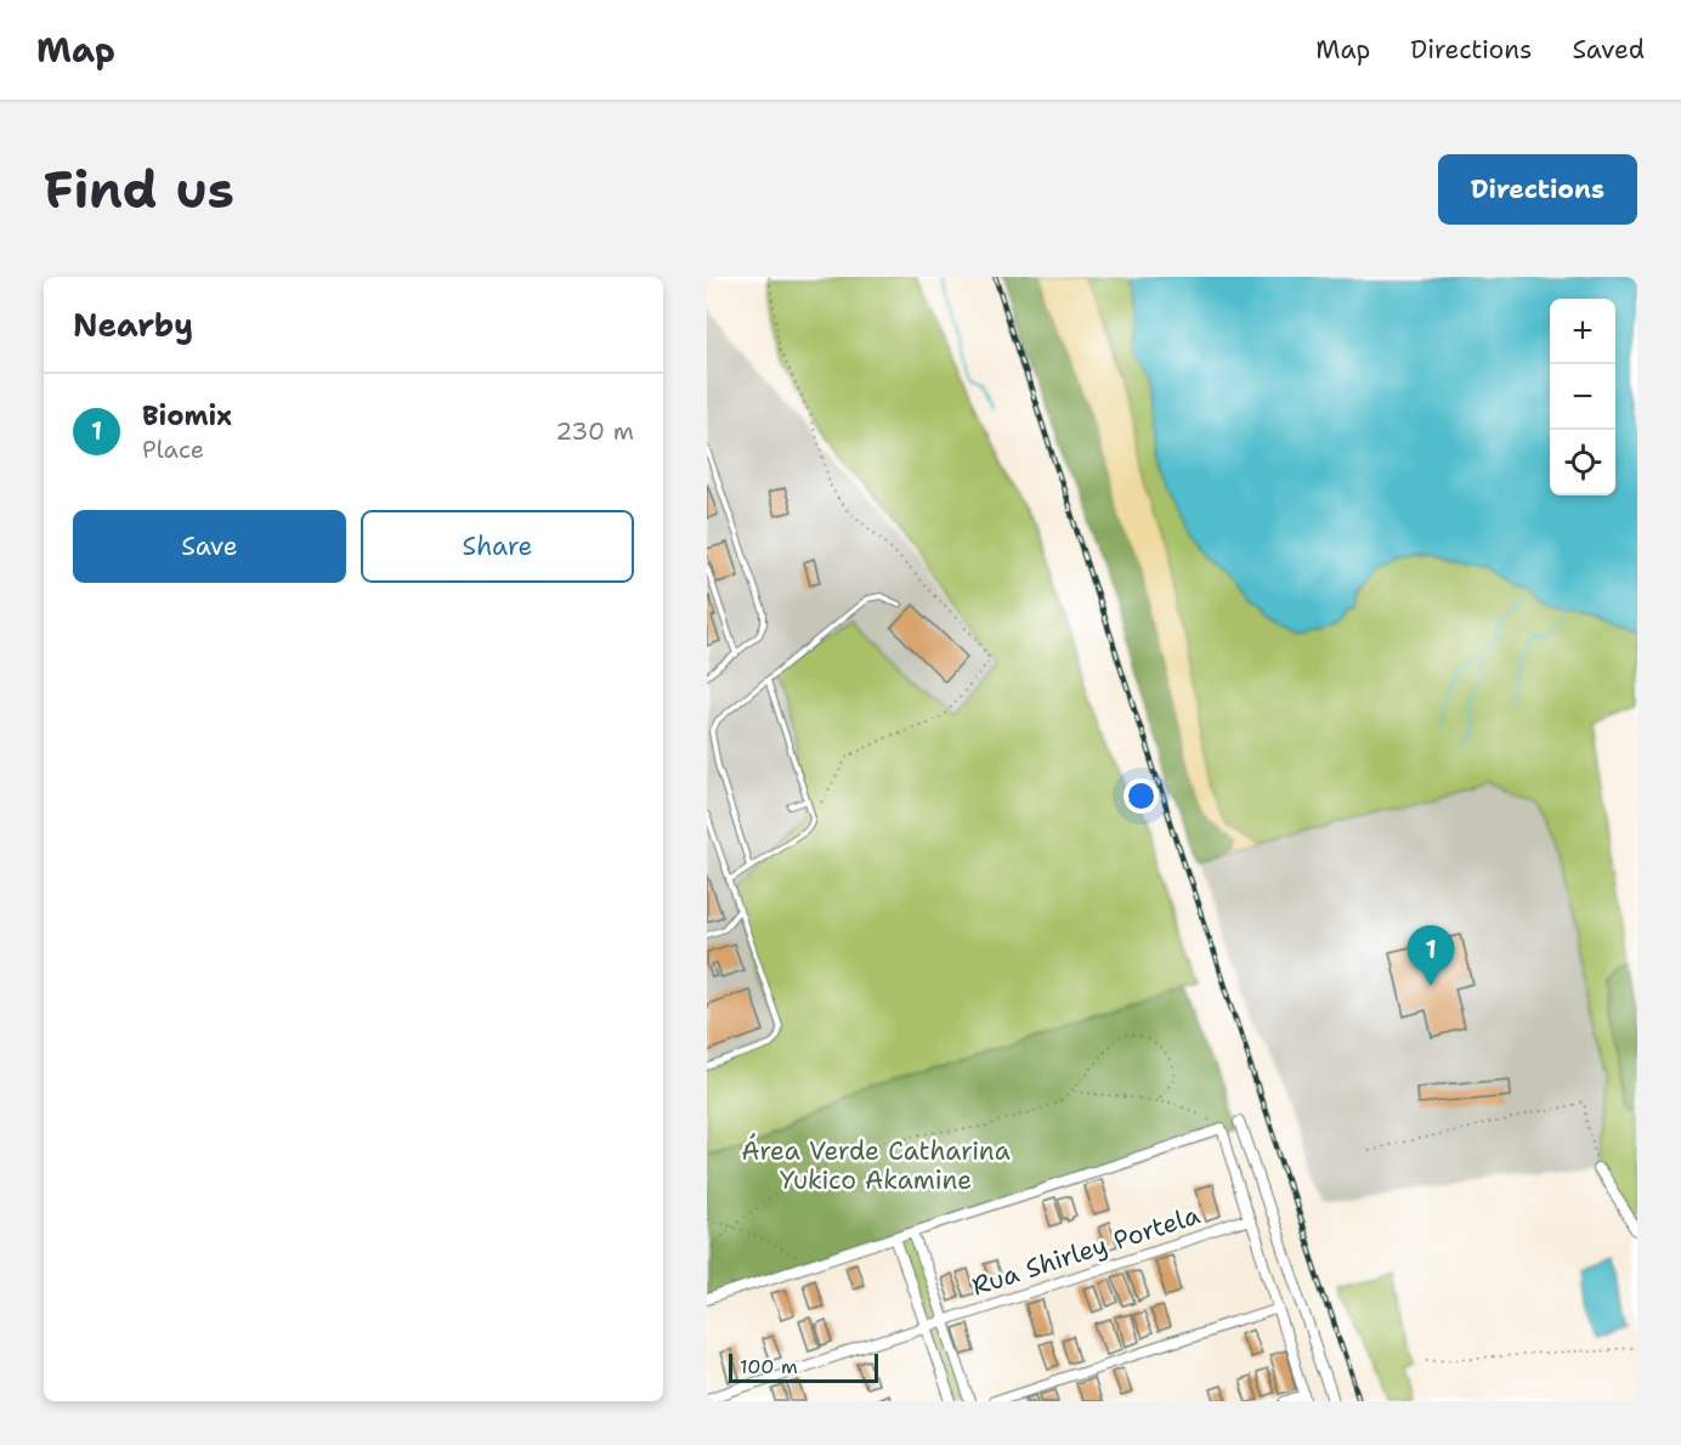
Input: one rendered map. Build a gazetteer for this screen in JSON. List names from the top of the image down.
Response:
{
  "streets": {
    "street": ["Rua Shirley Portela"]
  },
  "parks": ["Área Verde Catharina Yukico Akamine"],
  "scale_bar": "100 m",
  "page": {
    "header": "Map",
    "nav": ["Map", "Directions", "Saved"],
    "buttons": [
      "Directions",
      ["Save", "Share"]
    ],
    "title": "Find us",
    "heading": "Nearby",
    "map_buttons": ["+", "−"],
    "list": [
      {
        "mark": "1",
        "name": "Biomix",
        "note": "Place",
        "value": "230 m"
      }
    ],
    "pins": "1",
    "scale": "100 m"
  }
}
